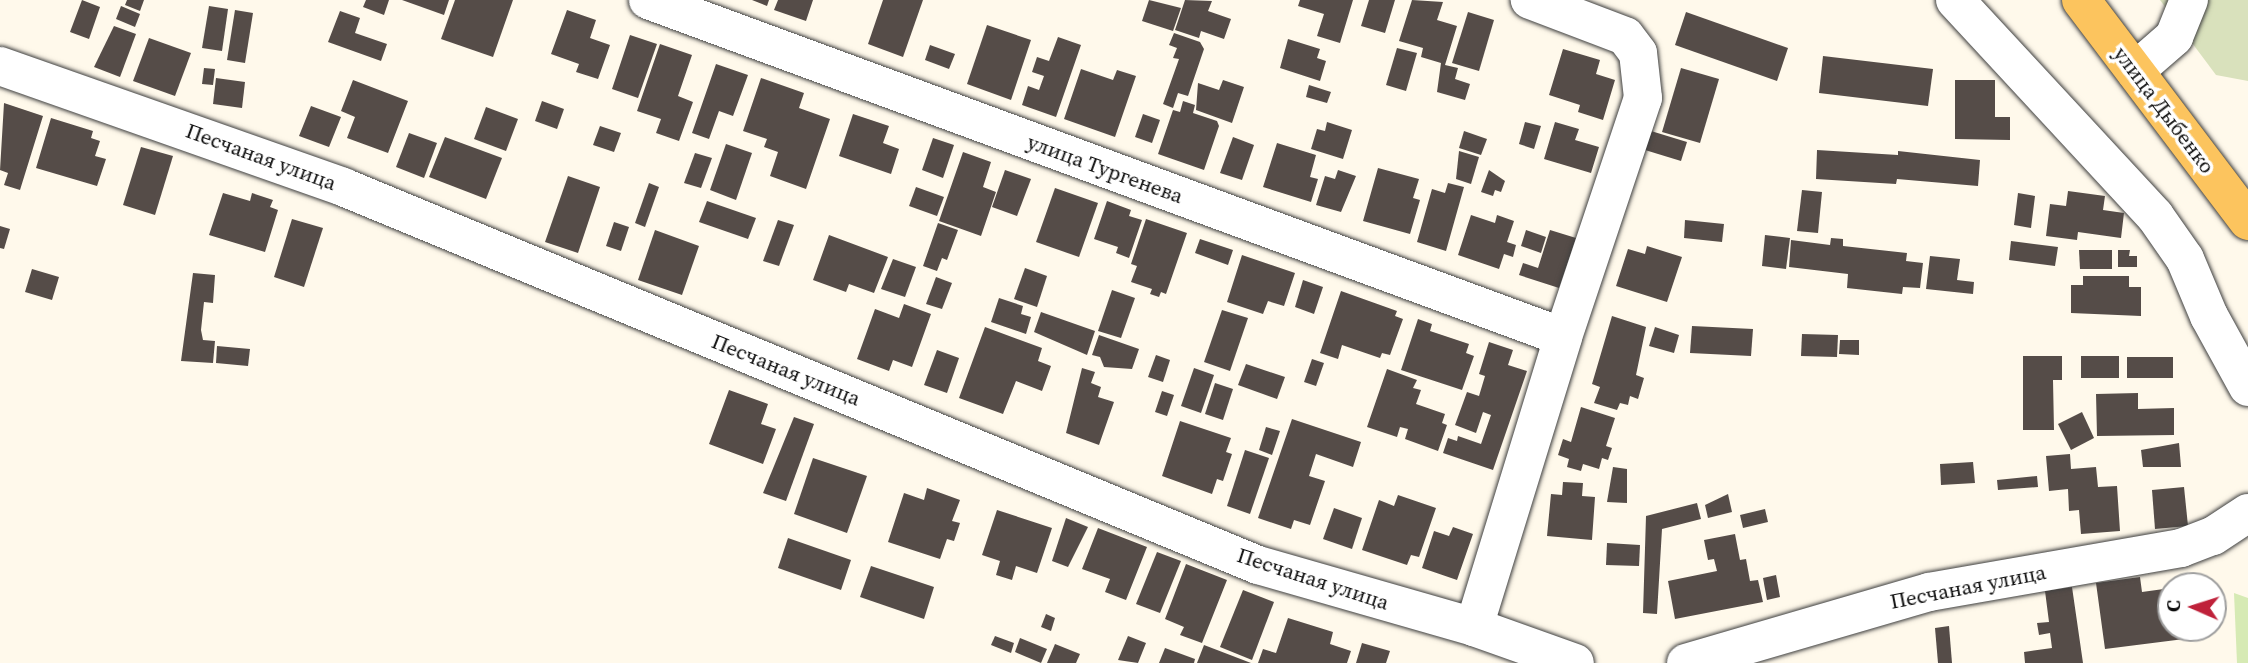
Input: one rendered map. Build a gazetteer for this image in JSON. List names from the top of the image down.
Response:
{
  "streets": {
    "main road": ["улица Дыбенко"],
    "street": ["Песчаная улица", "улица Тургенева"]
  },
  "north": "left"
}
